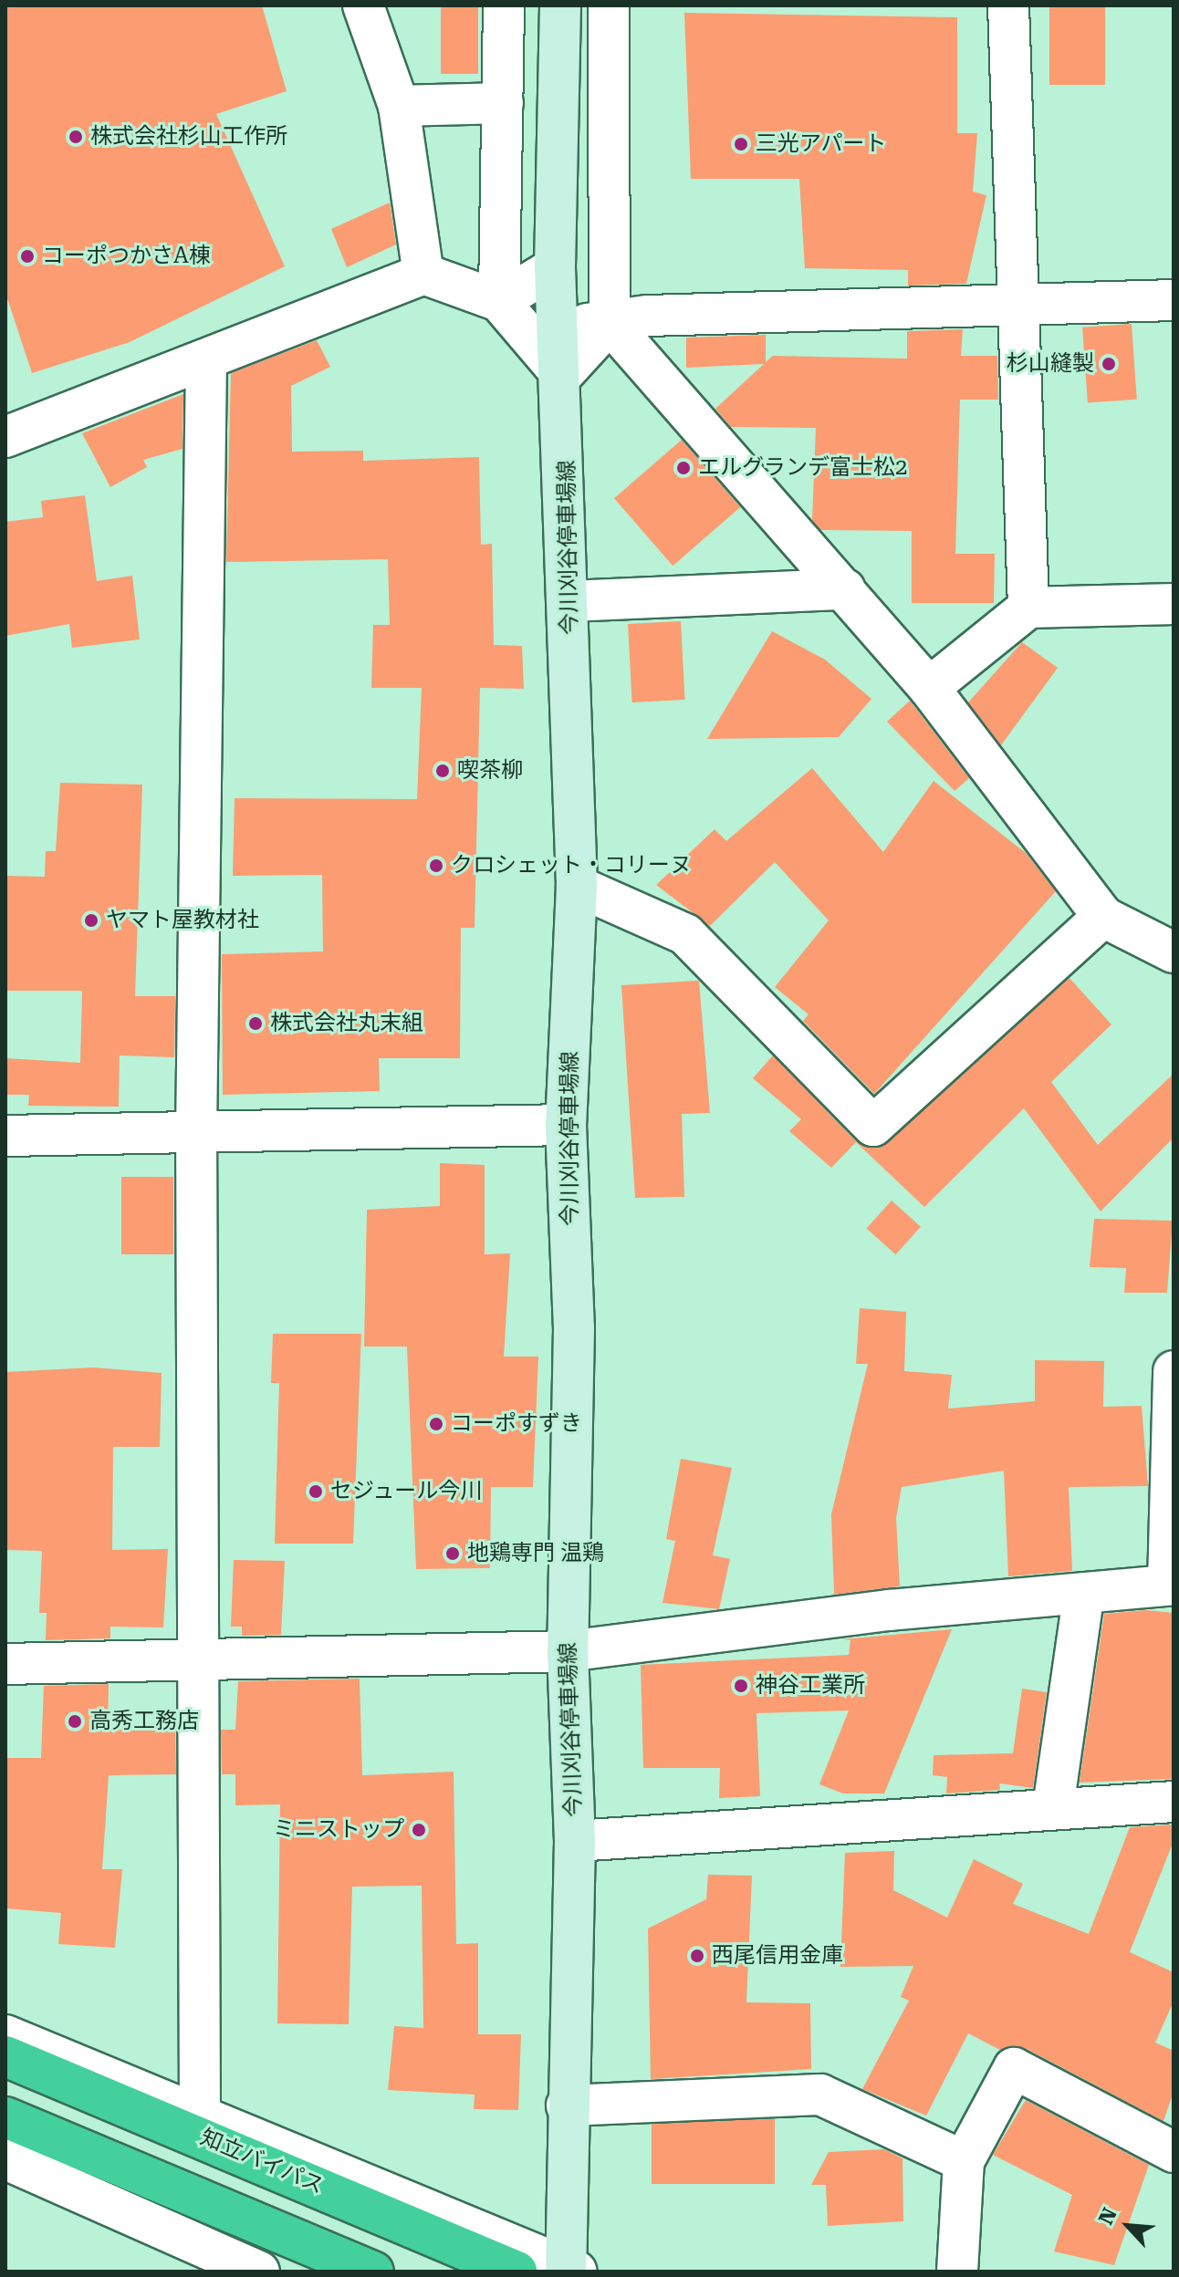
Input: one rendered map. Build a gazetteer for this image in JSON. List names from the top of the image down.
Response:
{
  "streets": {
    "highway": ["知立バイパス"],
    "main road": ["今川刈谷停車場線"]
  },
  "places": [
    "株式会社杉山工作所",
    "三光アパート",
    "コーポつかさA棟",
    "杉山縫製",
    "エルグランデ富士松2",
    "喫茶柳",
    "クロシェット・コリーヌ",
    "ヤマト屋教材社",
    "株式会社丸末組",
    "コーポすずき",
    "セジュール今川",
    "地鶏専門 温鶏",
    "神谷工業所",
    "高秀工務店",
    "ミニストップ",
    "西尾信用金庫"
  ],
  "north": "top left"
}
